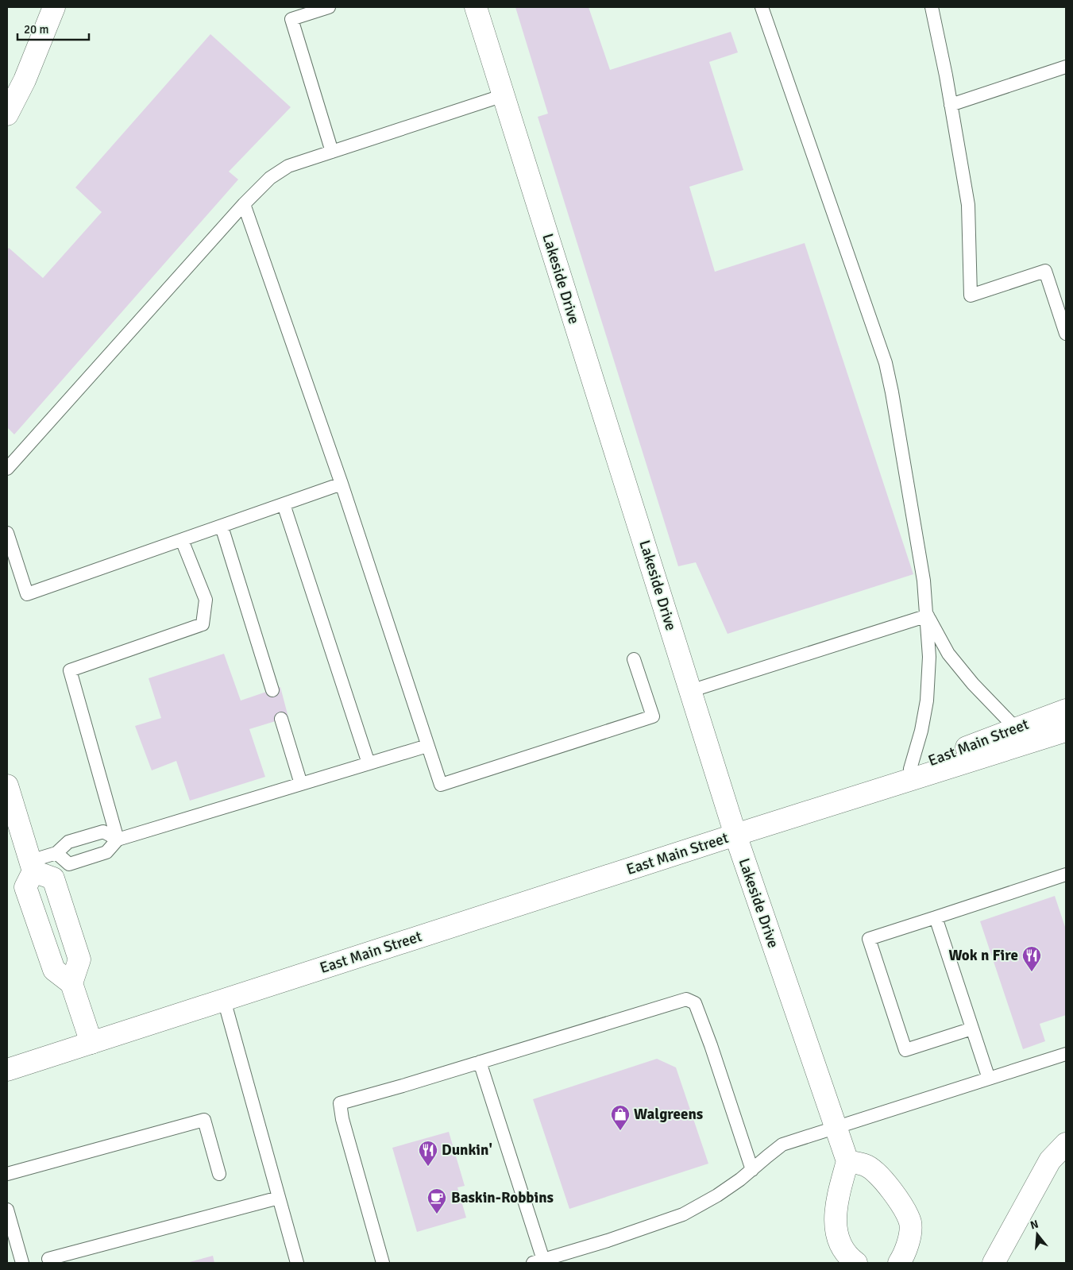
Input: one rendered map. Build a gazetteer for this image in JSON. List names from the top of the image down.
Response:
{
  "streets": {
    "street": ["Lakeside Drive", "East Main Street"]
  },
  "crossings": [
    ["Lakeside Drive", "East Main Street"]
  ],
  "places": {
    "restaurant": ["Wok n Fire", "Dunkin'"],
    "shop": ["Walgreens"],
    "cafe": ["Baskin-Robbins"]
  },
  "scale_bar": "20 m",
  "north": "top"
}
